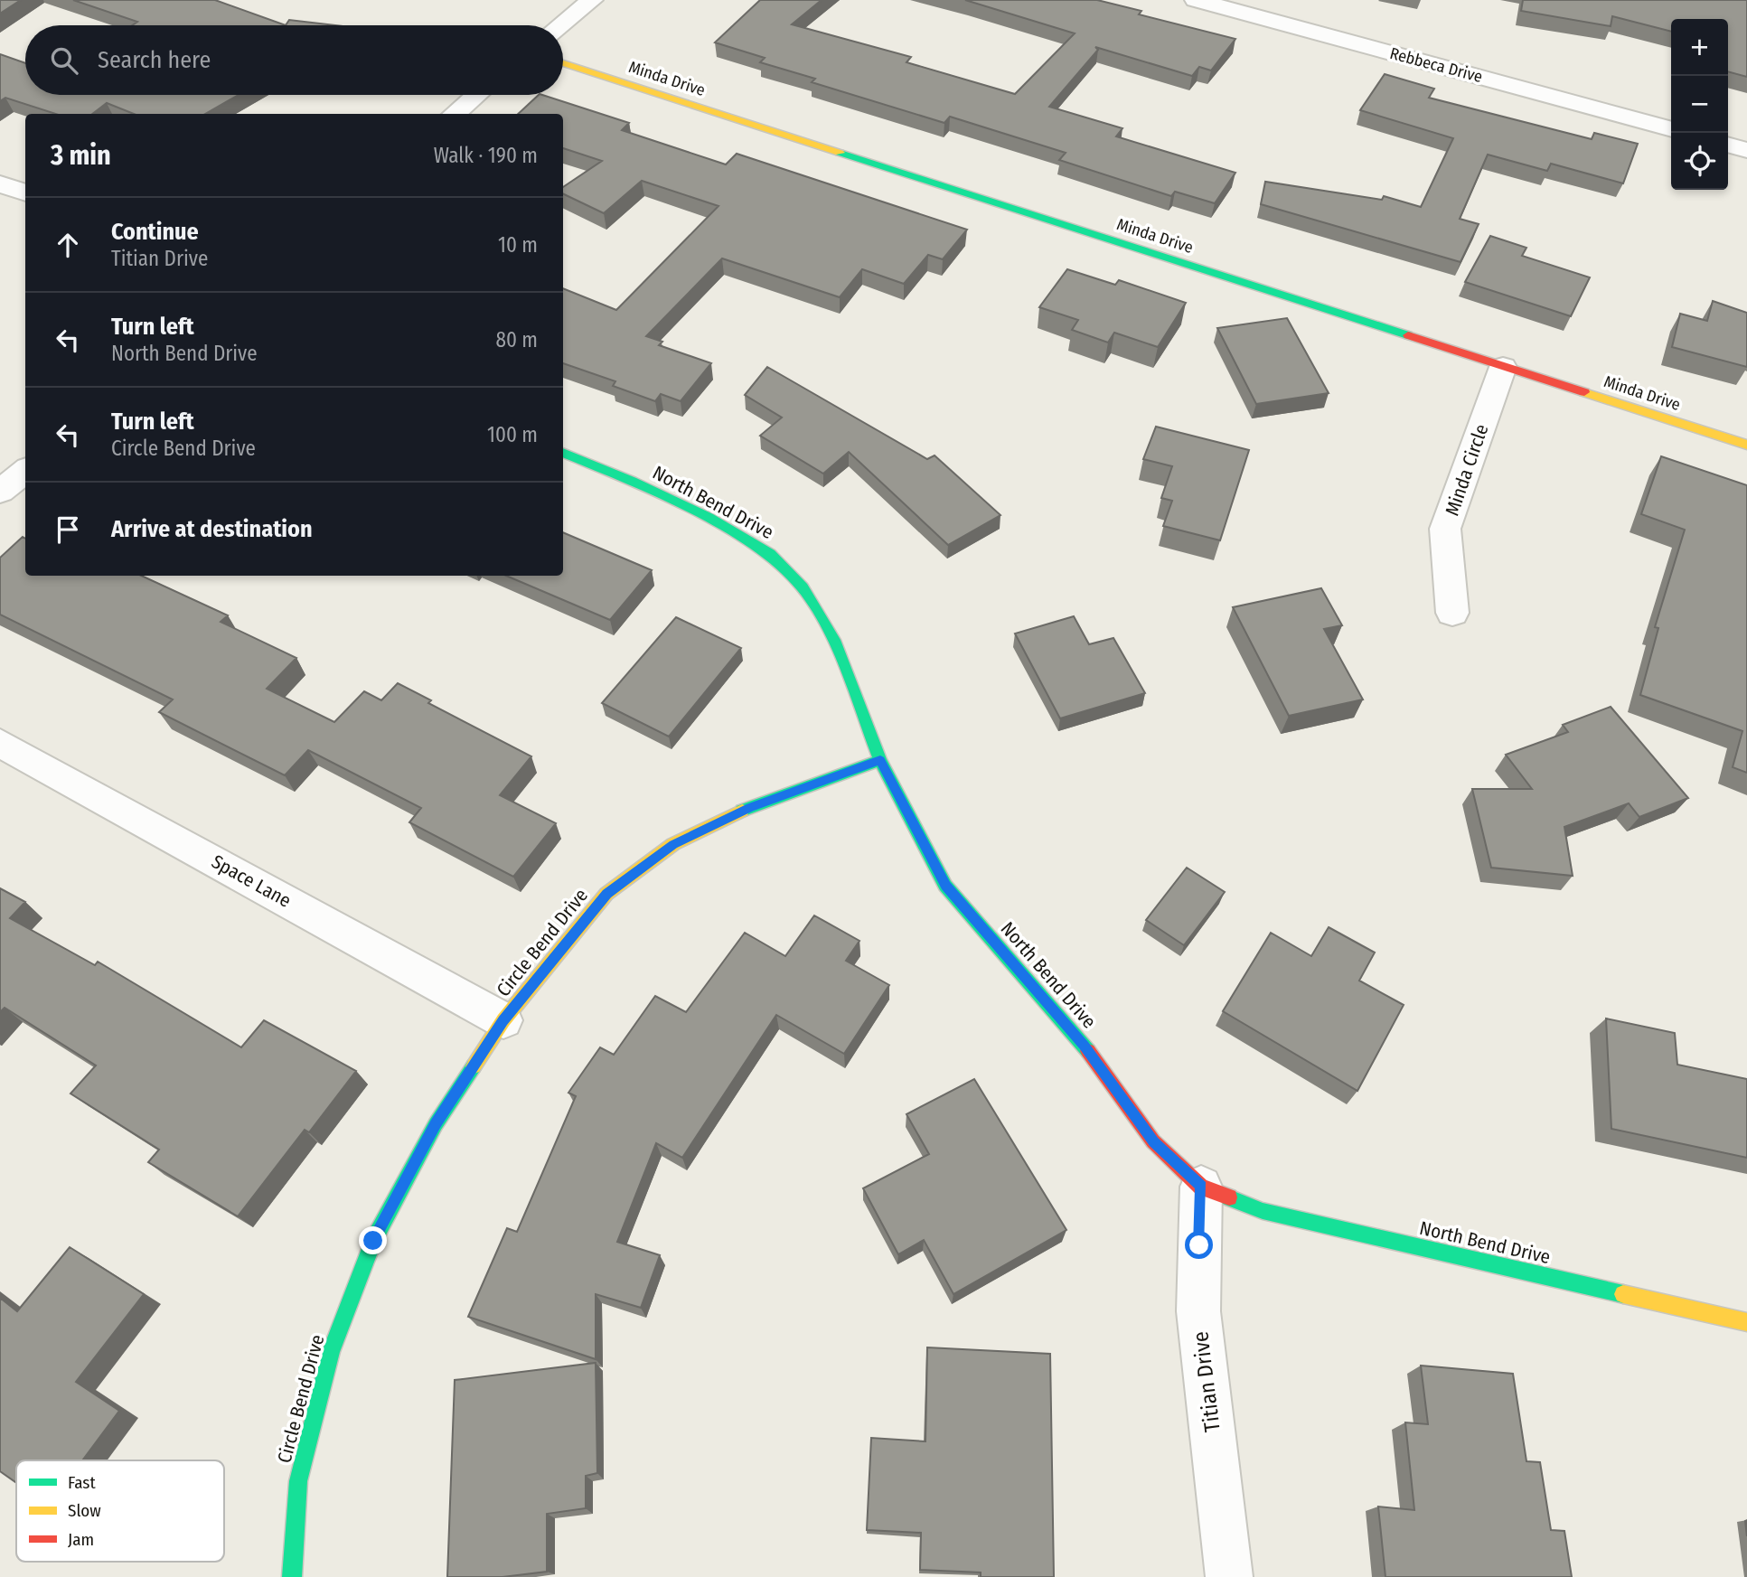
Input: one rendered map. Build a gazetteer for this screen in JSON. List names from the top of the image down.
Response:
{
  "streets": {
    "street": [
      "Rebbeca Drive",
      "Minda Drive",
      "Minda Circle",
      "North Bend Drive",
      "Space Lane",
      "Circle Bend Drive",
      "Titian Drive"
    ]
  },
  "crossings": [
    ["Minda Drive", "Minda Circle"],
    ["North Bend Drive", "Circle Bend Drive"],
    ["North Bend Drive", "Titian Drive"],
    ["Space Lane", "Circle Bend Drive"]
  ],
  "legend": ["Fast", "Slow", "Jam"],
  "page": {
    "map_buttons": ["+", "−"],
    "search": "Search here",
    "heading": ["3 min", "Walk · 190 m"],
    "list": [
      ["Continue", "Titian Drive", "10 m"],
      ["Turn left", "North Bend Drive", "80 m"],
      ["Turn left", "Circle Bend Drive", "100 m"],
      "Arrive at destination"
    ]
  }
}
